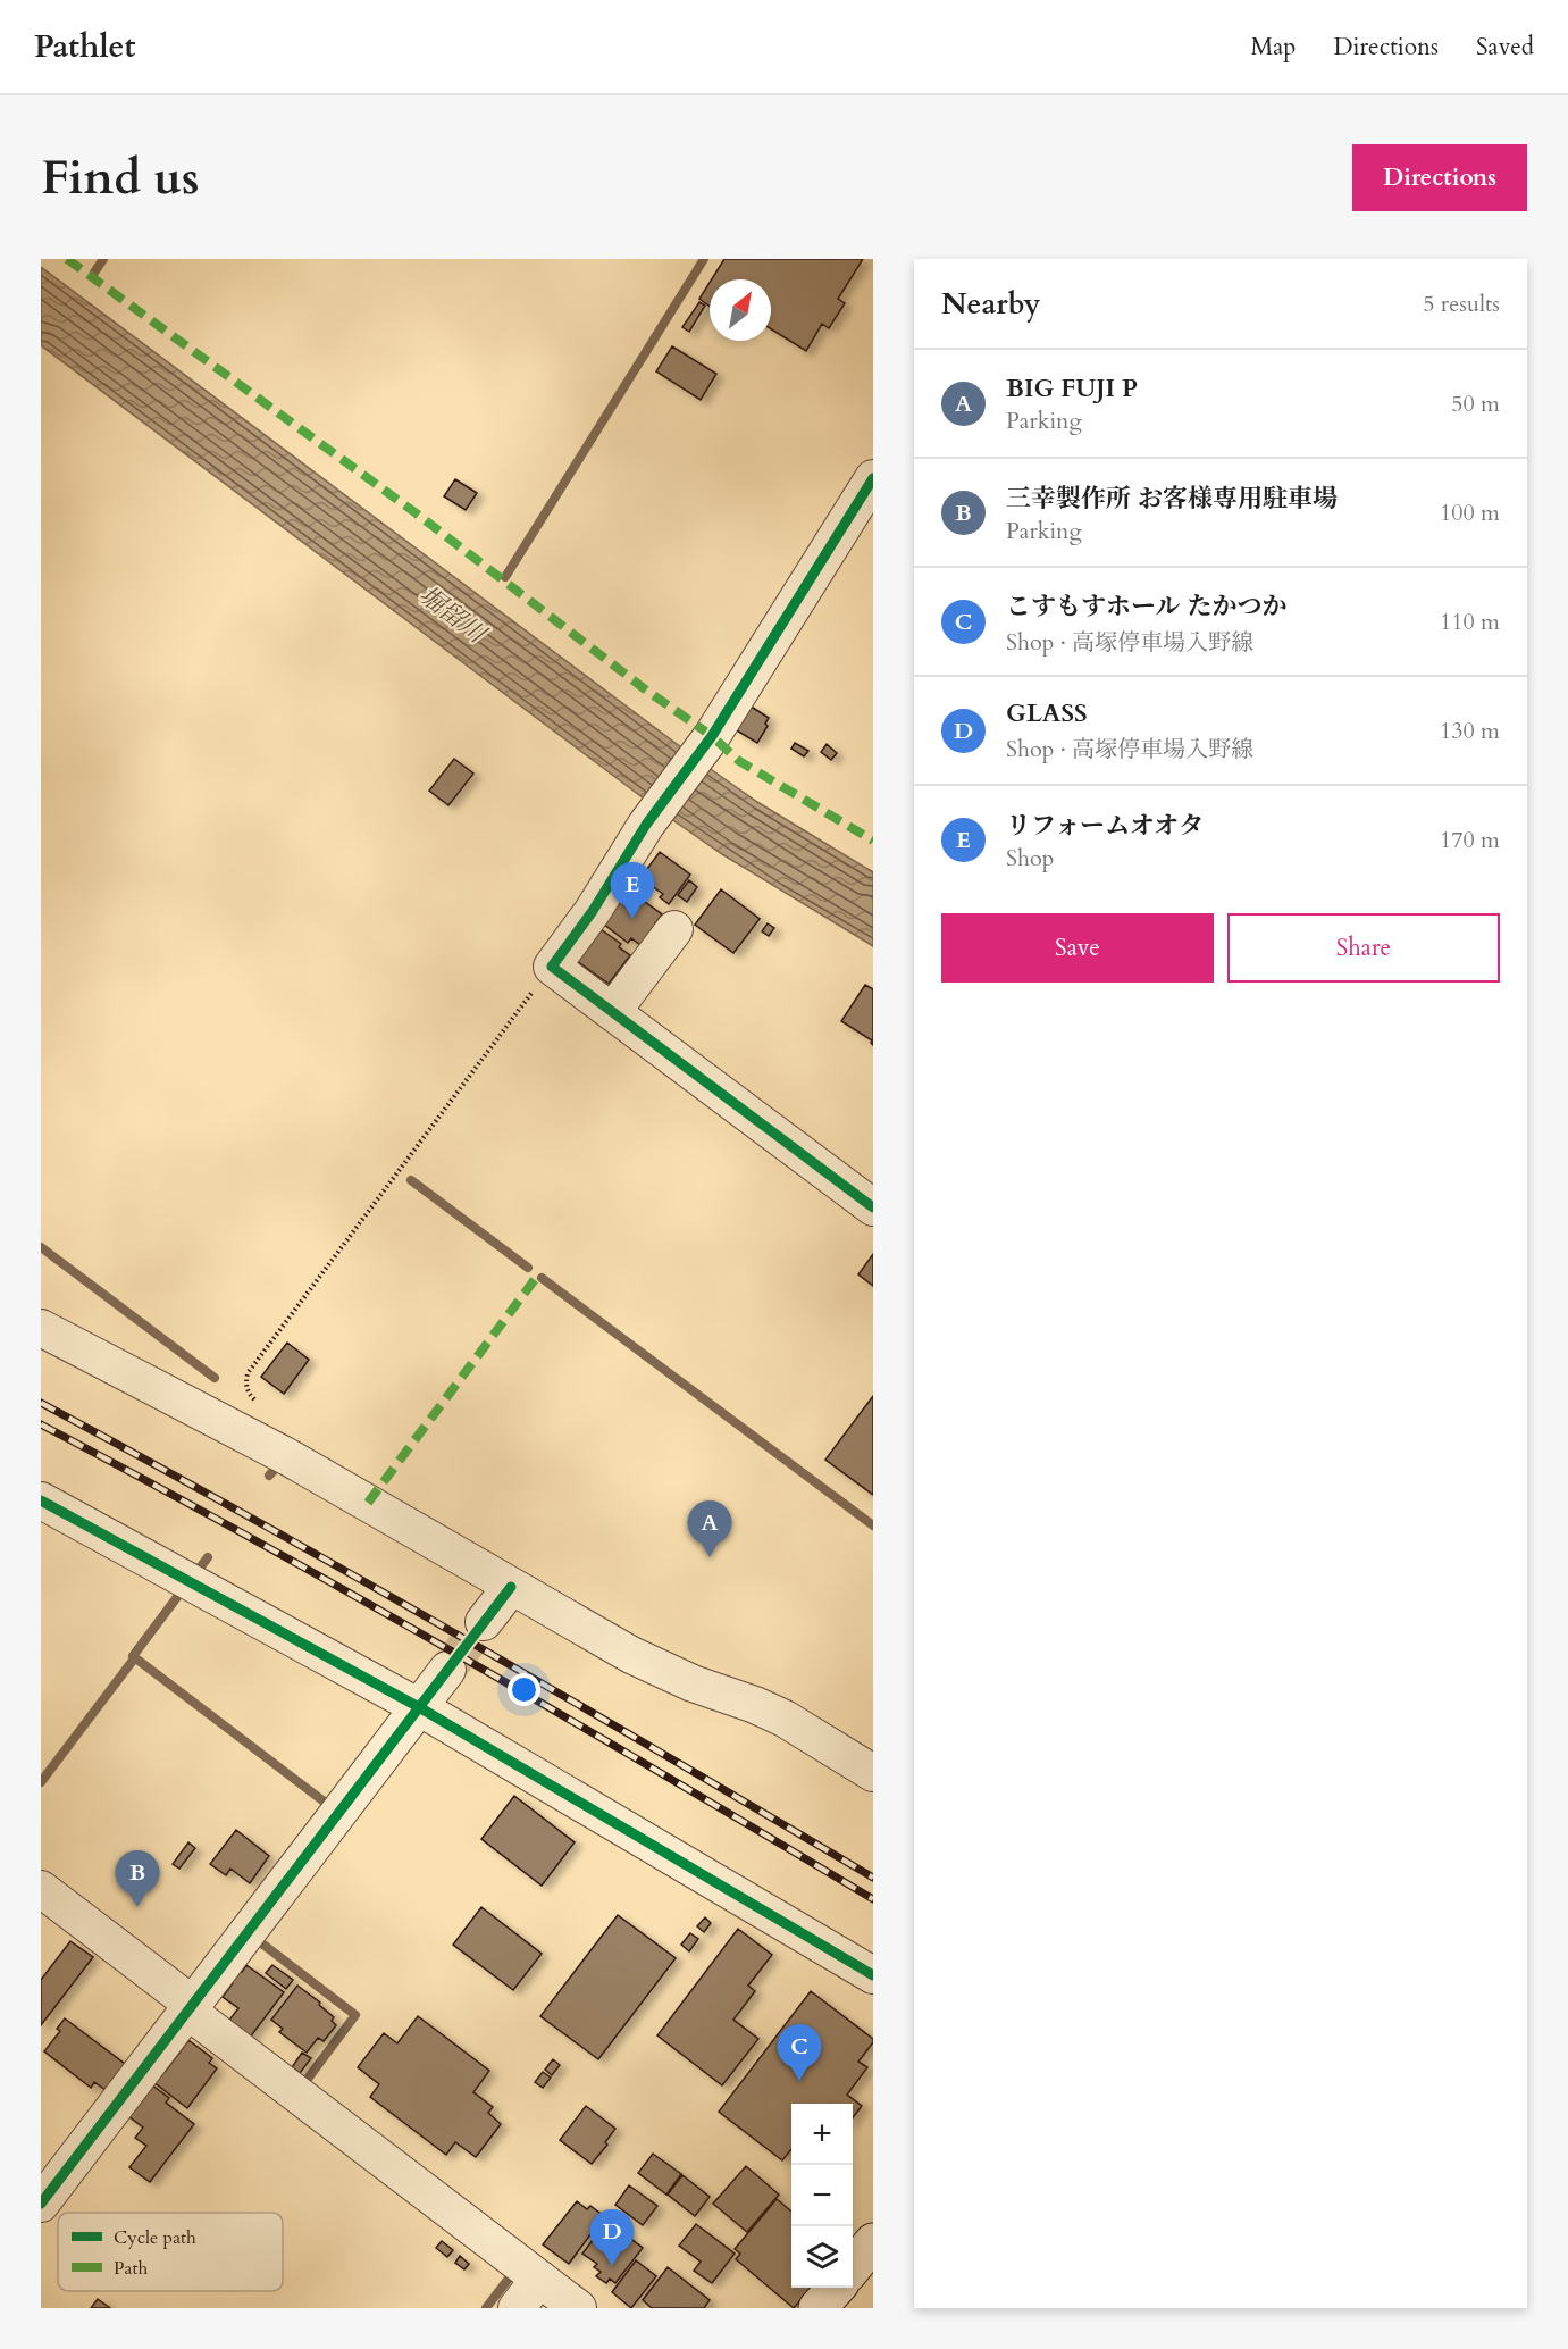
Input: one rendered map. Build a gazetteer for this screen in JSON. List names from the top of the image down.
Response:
{
  "water": ["堀留川"],
  "legend": ["Cycle path", "Path"],
  "north": "top right",
  "page": {
    "header": "Pathlet",
    "nav": ["Map", "Directions", "Saved"],
    "buttons": [
      "Directions",
      ["Save", "Share"]
    ],
    "title": "Find us",
    "heading": ["Nearby", "5 results"],
    "list": [
      {
        "mark": "A",
        "name": "BIG FUJI P",
        "note": "Parking",
        "value": "50 m"
      },
      {
        "mark": "B",
        "name": "三幸製作所 お客様専用駐車場",
        "note": "Parking",
        "value": "100 m"
      },
      {
        "mark": "C",
        "name": "こすもすホール たかつか",
        "note": "Shop · 高塚停車場入野線",
        "value": "110 m"
      },
      {
        "mark": "D",
        "name": "GLASS",
        "note": "Shop · 高塚停車場入野線",
        "value": "130 m"
      },
      {
        "mark": "E",
        "name": "リフォームオオタ",
        "note": "Shop",
        "value": "170 m"
      }
    ],
    "pins": [
      "E",
      "A",
      "B",
      "C",
      "D"
    ],
    "map_buttons": ["+", "−"]
  }
}
